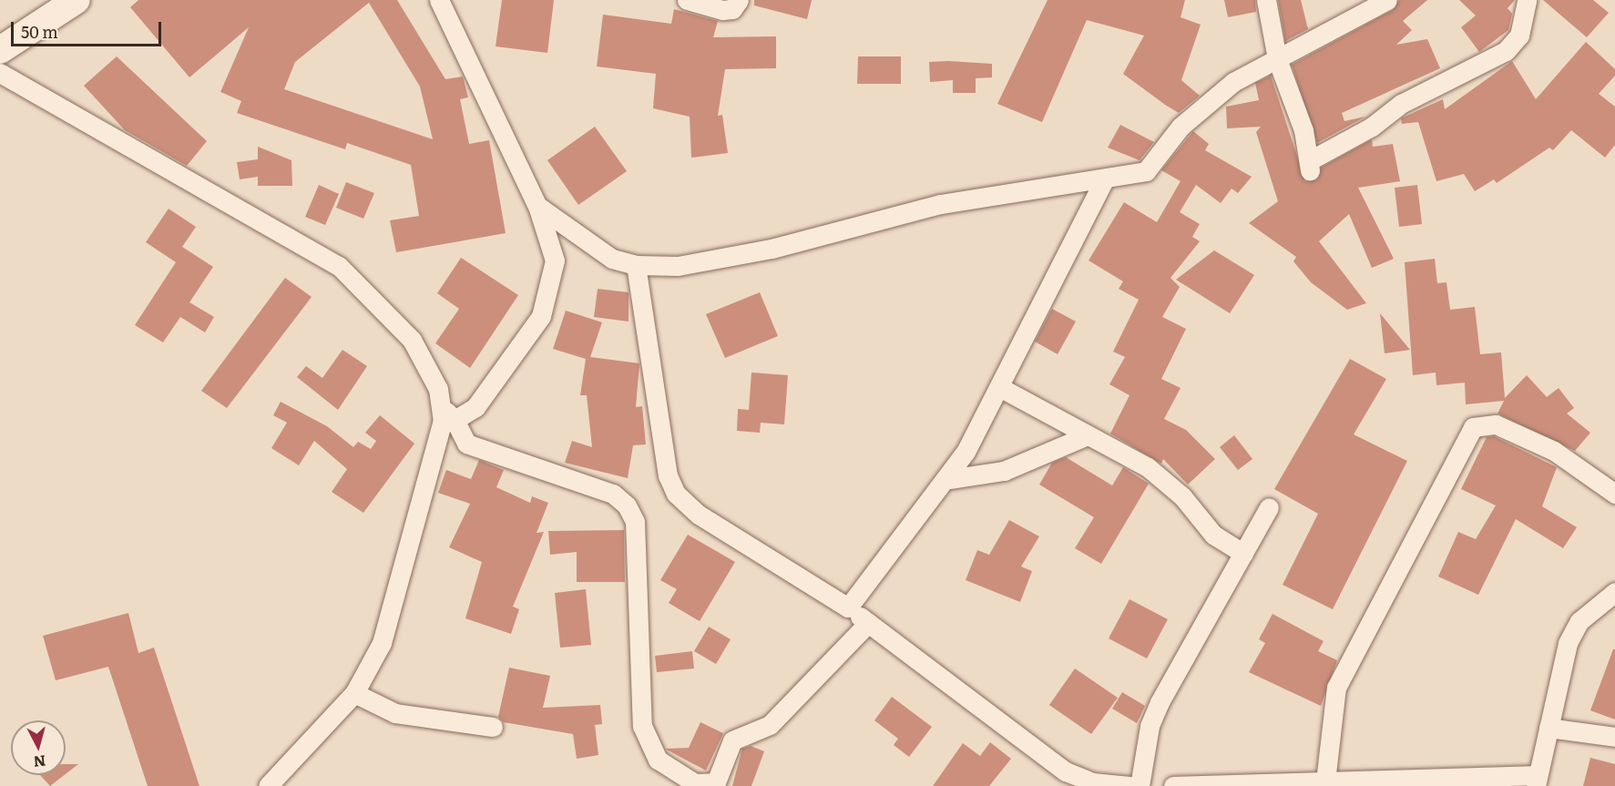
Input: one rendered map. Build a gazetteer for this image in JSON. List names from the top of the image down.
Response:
{
  "scale_bar": "50 m",
  "north": "bottom"
}
